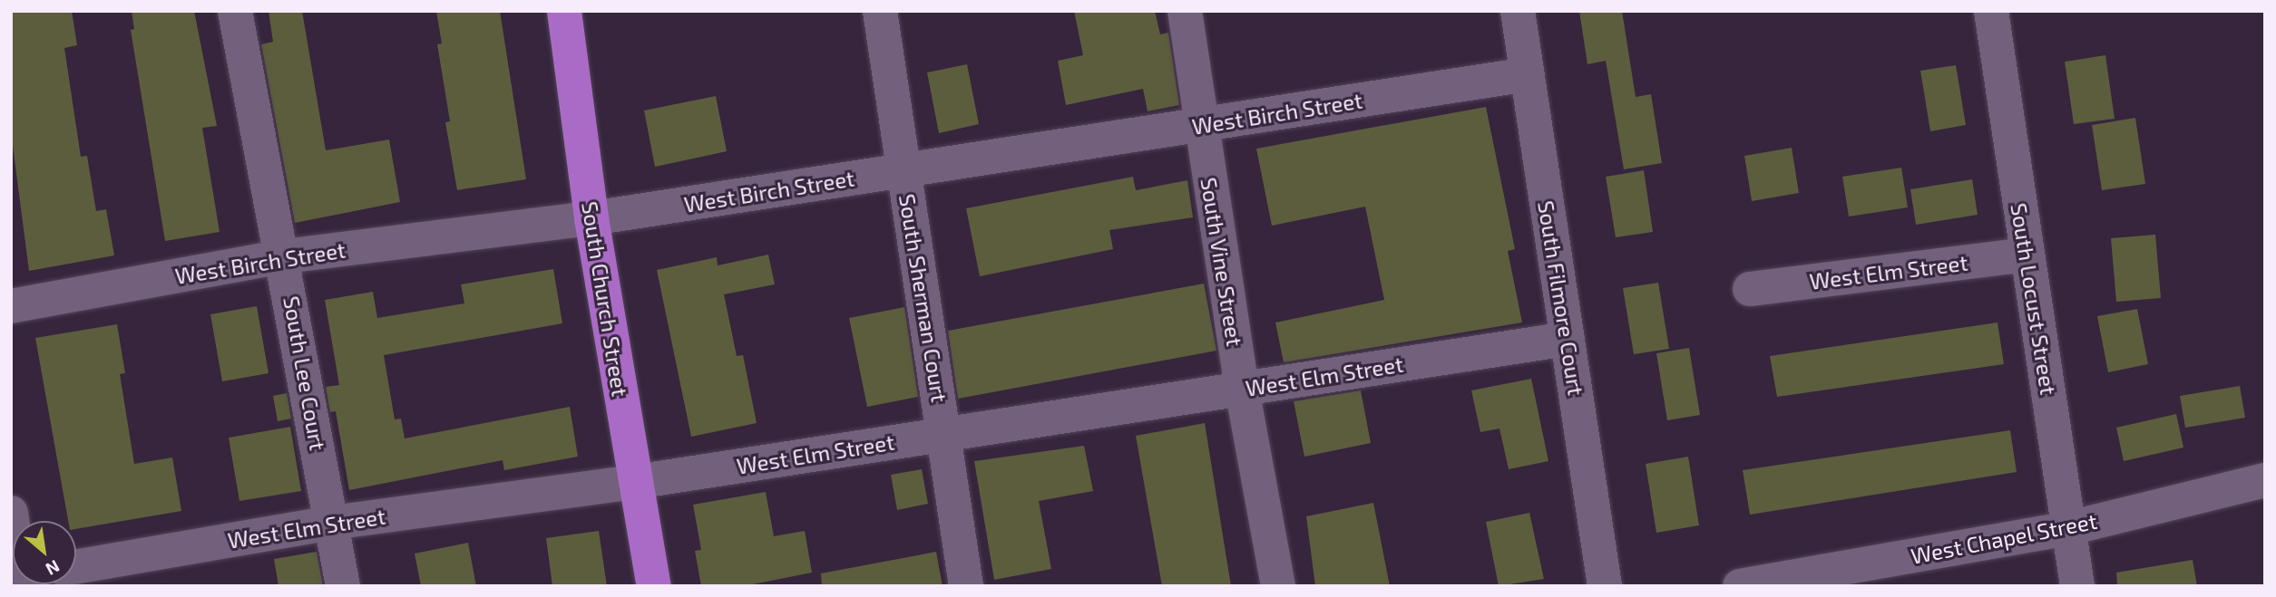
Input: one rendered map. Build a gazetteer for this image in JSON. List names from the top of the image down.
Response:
{
  "streets": {
    "highway": ["South Church Street"],
    "street": [
      "West Birch Street",
      "South Vine Street",
      "West Elm Street",
      "South Sherman Court",
      "South Filmore Court",
      "South Locust Street",
      "South Lee Court",
      "West Chapel Street"
    ]
  },
  "crossings": [
    ["West Birch Street", "South Vine Street"],
    ["West Birch Street", "South Sherman Court"],
    ["West Birch Street", "South Filmore Court"],
    ["West Birch Street", "South Church Street"],
    ["West Birch Street", "South Lee Court"],
    ["South Vine Street", "West Elm Street"],
    ["West Elm Street", "South Sherman Court"],
    ["West Elm Street", "South Filmore Court"],
    ["West Elm Street", "South Church Street"],
    ["West Elm Street", "South Locust Street"],
    ["West Elm Street", "South Lee Court"],
    ["South Locust Street", "West Chapel Street"]
  ],
  "north": "bottom right"
}
